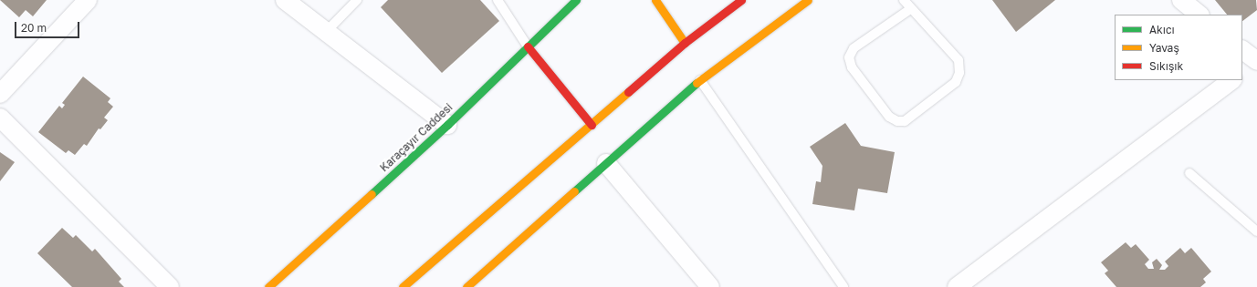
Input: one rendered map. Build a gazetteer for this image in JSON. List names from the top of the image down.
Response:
{
  "streets": {
    "street": ["Karaçayır Caddesi"]
  },
  "legend": ["Akıcı", "Yavaş", "Sıkışık"],
  "scale_bar": "20 m"
}
